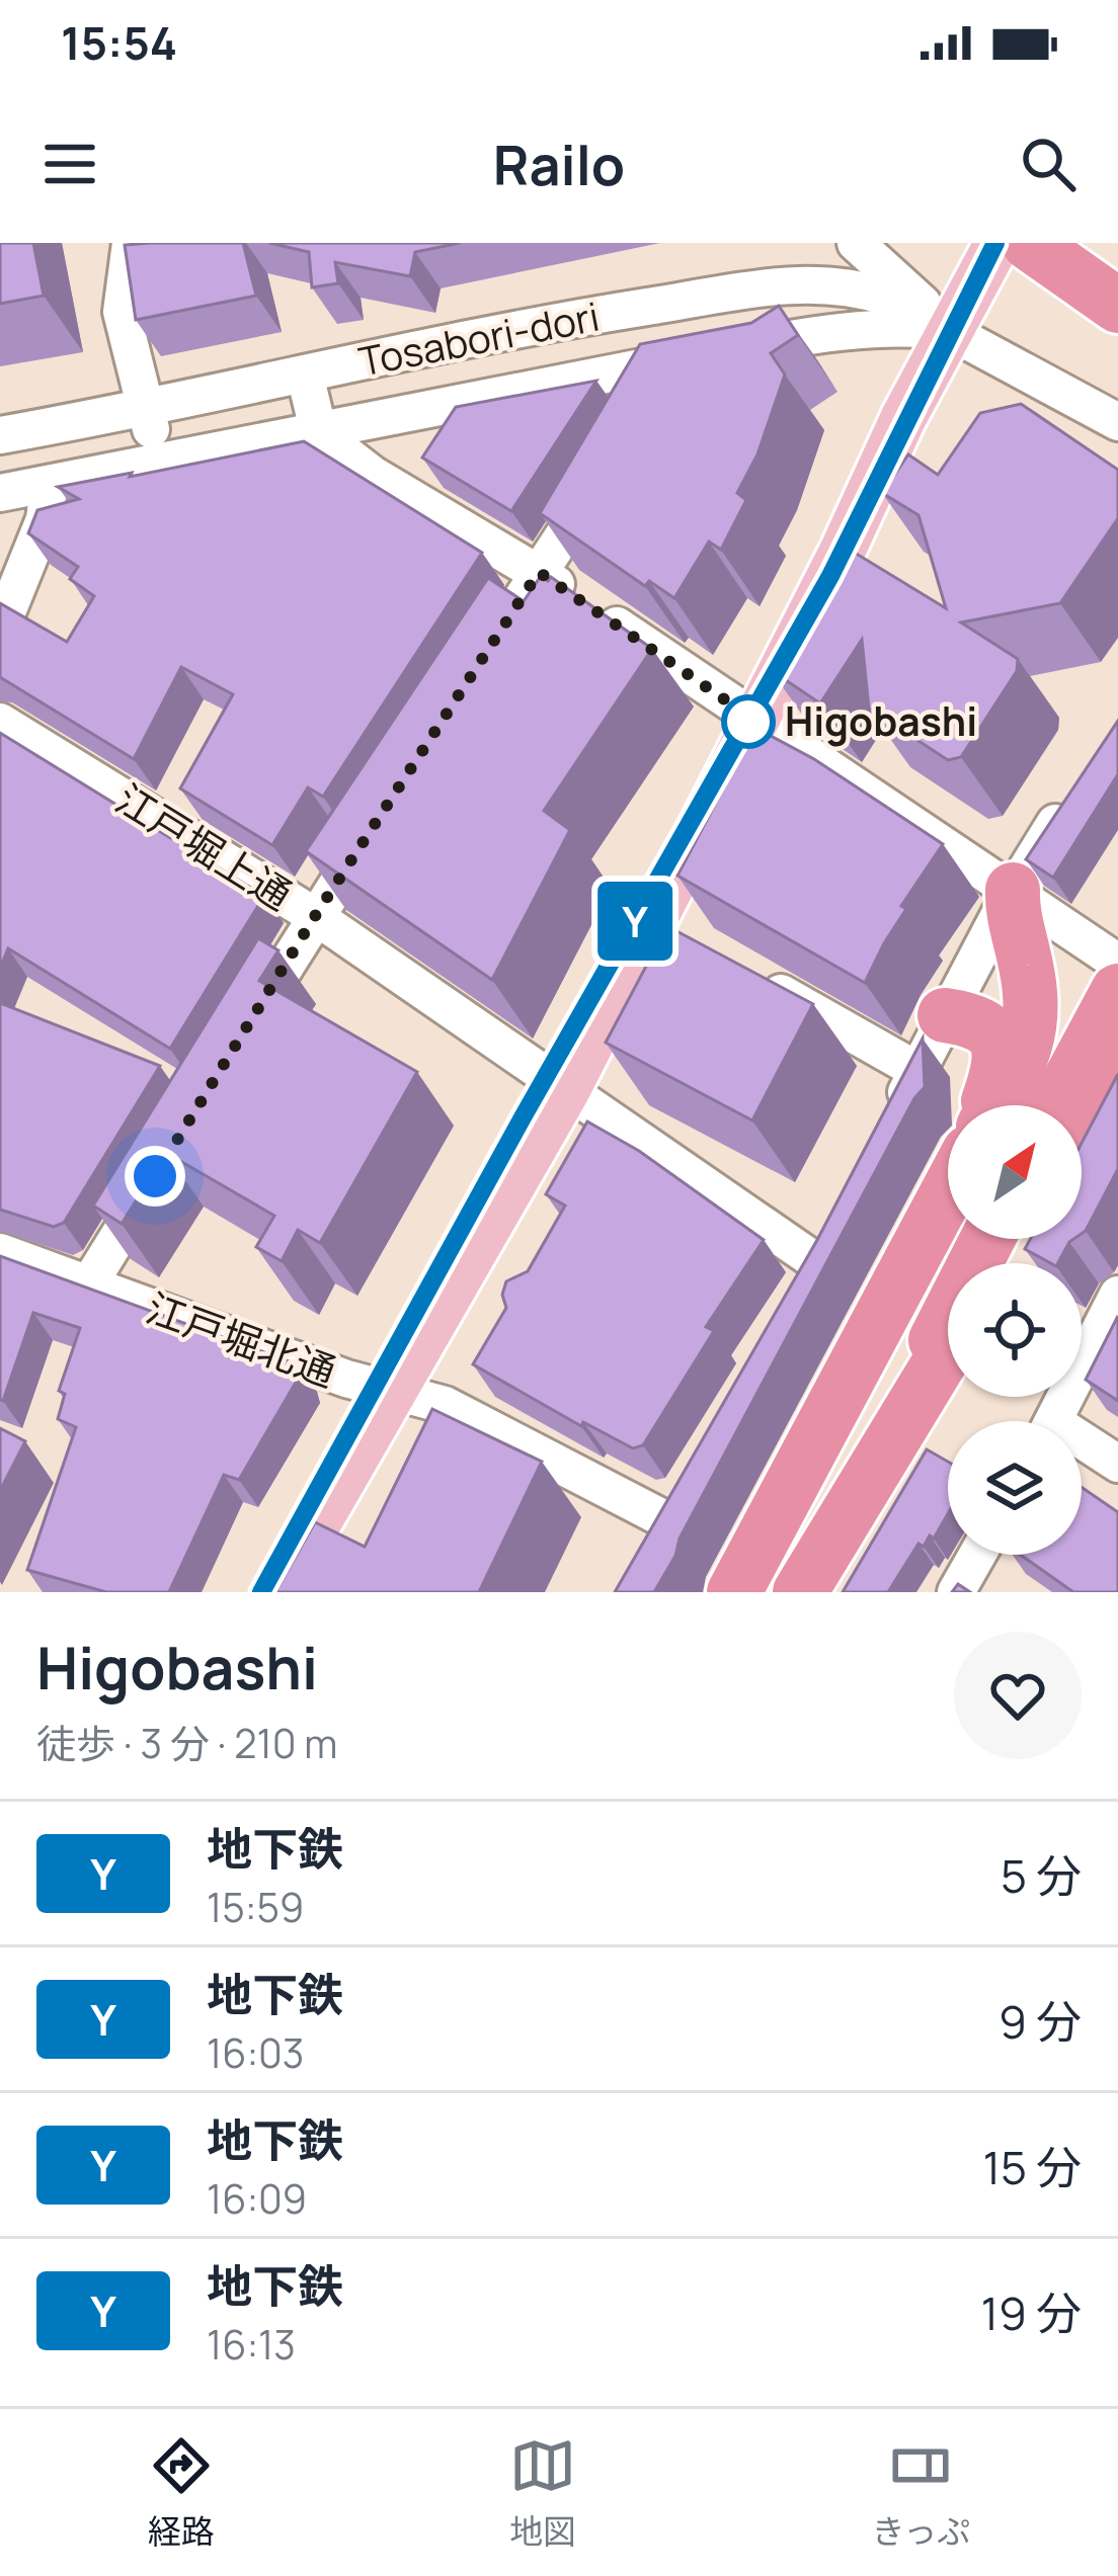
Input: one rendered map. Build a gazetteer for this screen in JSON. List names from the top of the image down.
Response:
{
  "streets": {
    "street": ["Tosabori-dori", "江戸堀上通", "江戸堀北通"]
  },
  "places": ["Higobashi"],
  "lines": ["metro line Y"],
  "north": "top right",
  "page": {
    "status": "15:54",
    "header": "Railo",
    "on_map": "Y",
    "heading": ["Higobashi", "徒歩 · 3 分 · 210 m"],
    "list": [
      {
        "mark": "Y",
        "name": "地下鉄",
        "note": "15:59",
        "value": "5 分"
      },
      {
        "mark": "Y",
        "name": "地下鉄",
        "note": "16:03",
        "value": "9 分"
      },
      {
        "mark": "Y",
        "name": "地下鉄",
        "note": "16:09",
        "value": "15 分"
      },
      {
        "mark": "Y",
        "name": "地下鉄",
        "note": "16:13",
        "value": "19 分"
      }
    ],
    "tabs": ["経路", "地図", "きっぷ"]
  }
}
